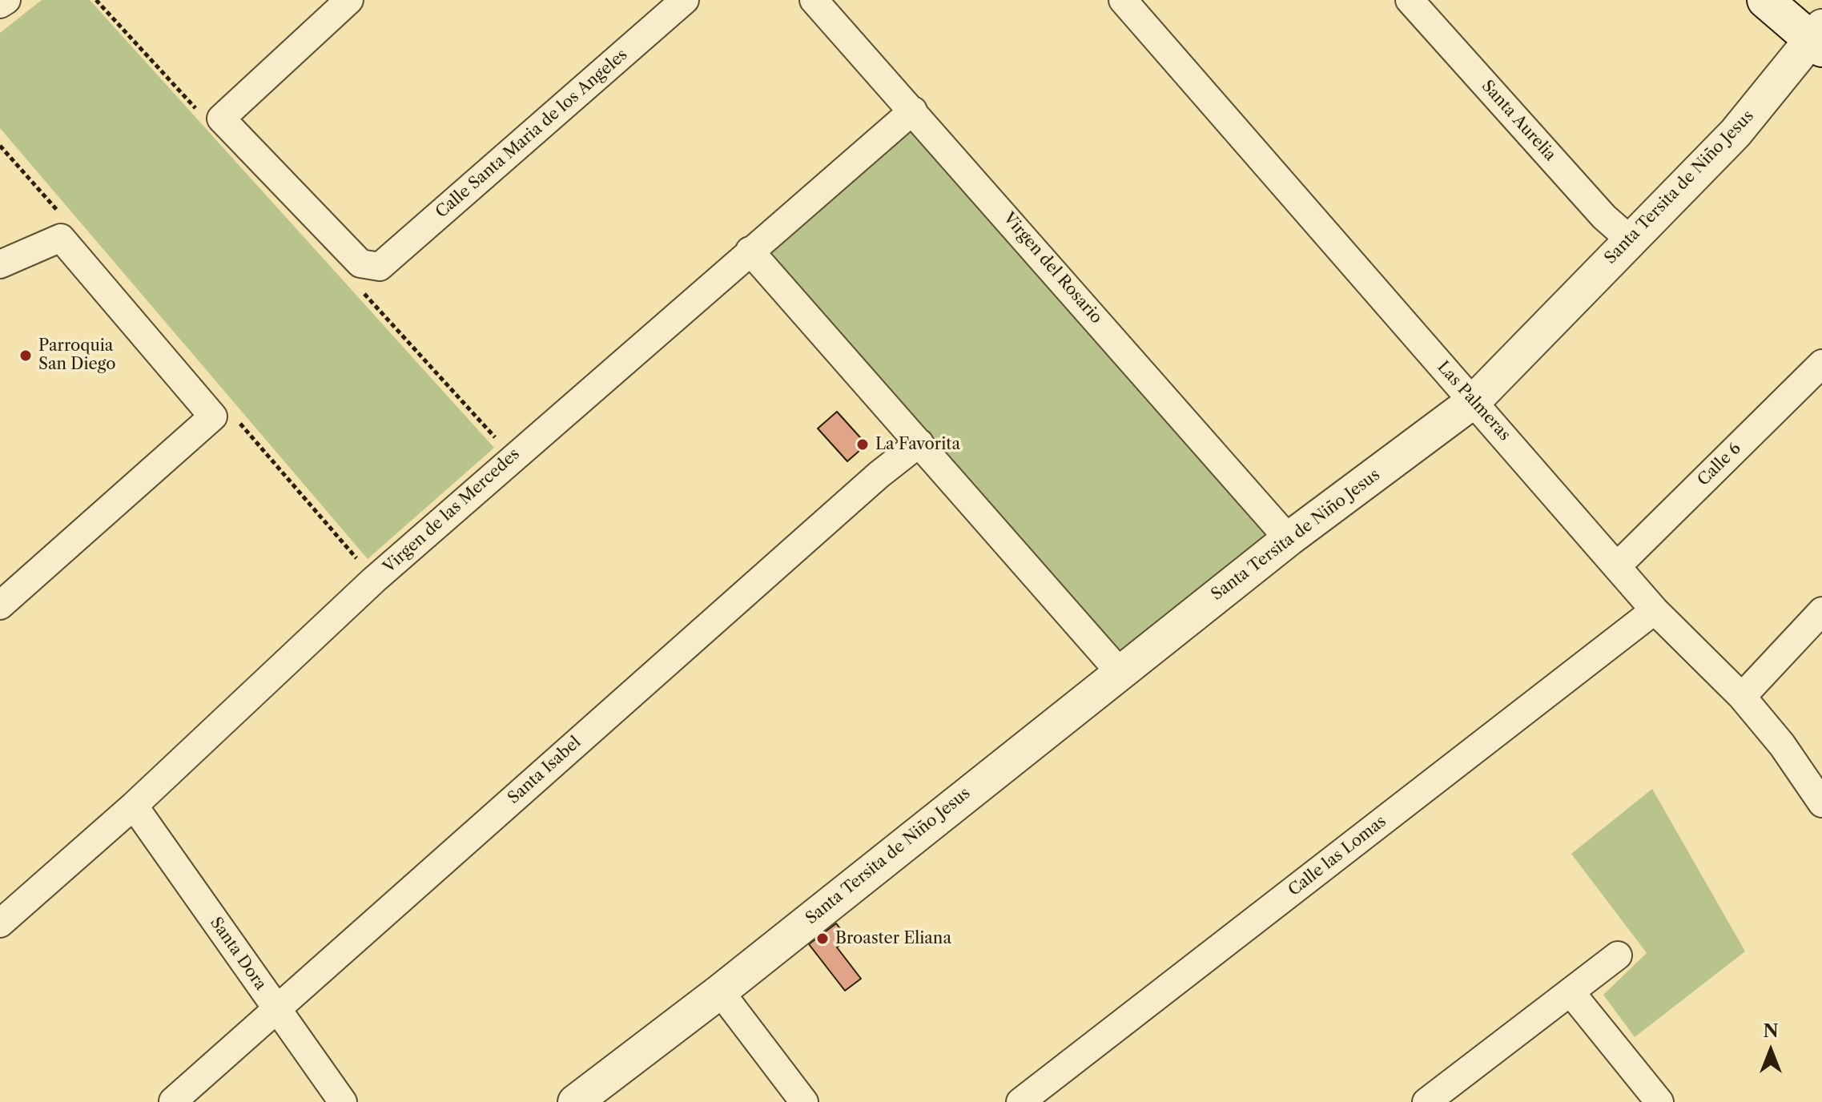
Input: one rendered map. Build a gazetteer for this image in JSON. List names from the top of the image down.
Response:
{
  "streets": {
    "street": [
      "Santa Aurelia",
      "Calle Santa Maria de los Angeles",
      "Santa Tersita de Niño Jesus",
      "Virgen del Rosario",
      "Las Palmeras",
      "Calle 6",
      "Virgen de las Mercedes",
      "Santa Isabel",
      "Calle las Lomas",
      "Santa Dora"
    ]
  },
  "crossings": [
    ["Santa Aurelia", "Santa Tersita de Niño Jesus"],
    ["Santa Tersita de Niño Jesus", "Virgen del Rosario"],
    ["Santa Tersita de Niño Jesus", "Las Palmeras"],
    ["Virgen del Rosario", "Virgen de las Mercedes"],
    ["Las Palmeras", "Calle 6"],
    ["Las Palmeras", "Calle las Lomas"],
    ["Virgen de las Mercedes", "Santa Dora"],
    ["Santa Isabel", "Santa Dora"]
  ],
  "places": ["Parroquia San Diego", "La Favorita", "Broaster Eliana"],
  "north": "top"
}
